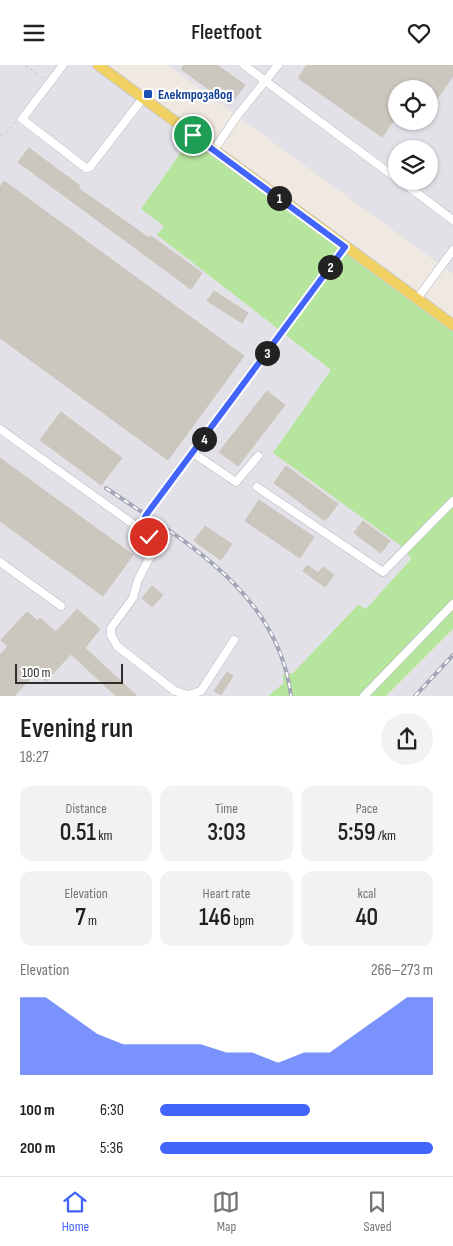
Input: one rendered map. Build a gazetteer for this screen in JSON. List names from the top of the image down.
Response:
{
  "places": {
    "transit": ["Електрозавод"]
  },
  "scale_bar": "100 m",
  "page": {
    "header": "Fleetfoot",
    "pins": [
      "1",
      "2",
      "3",
      "4"
    ],
    "scale": "100 m",
    "heading": ["Evening run", "18:27"],
    "stats": [
      ["Distance", "0.51 km"],
      ["Time", "3:03"],
      ["Pace", "5:59 /km"],
      ["Elevation", "7 m"],
      ["Heart rate", "146 bpm"],
      ["kcal", "40"]
    ],
    "chart": ["Elevation", "266–273 m"],
    "list": [
      {
        "name": "100 m",
        "note": "6:30"
      },
      {
        "name": "200 m",
        "note": "5:36"
      }
    ],
    "tabs": ["Home", "Map", "Saved"]
  }
}
